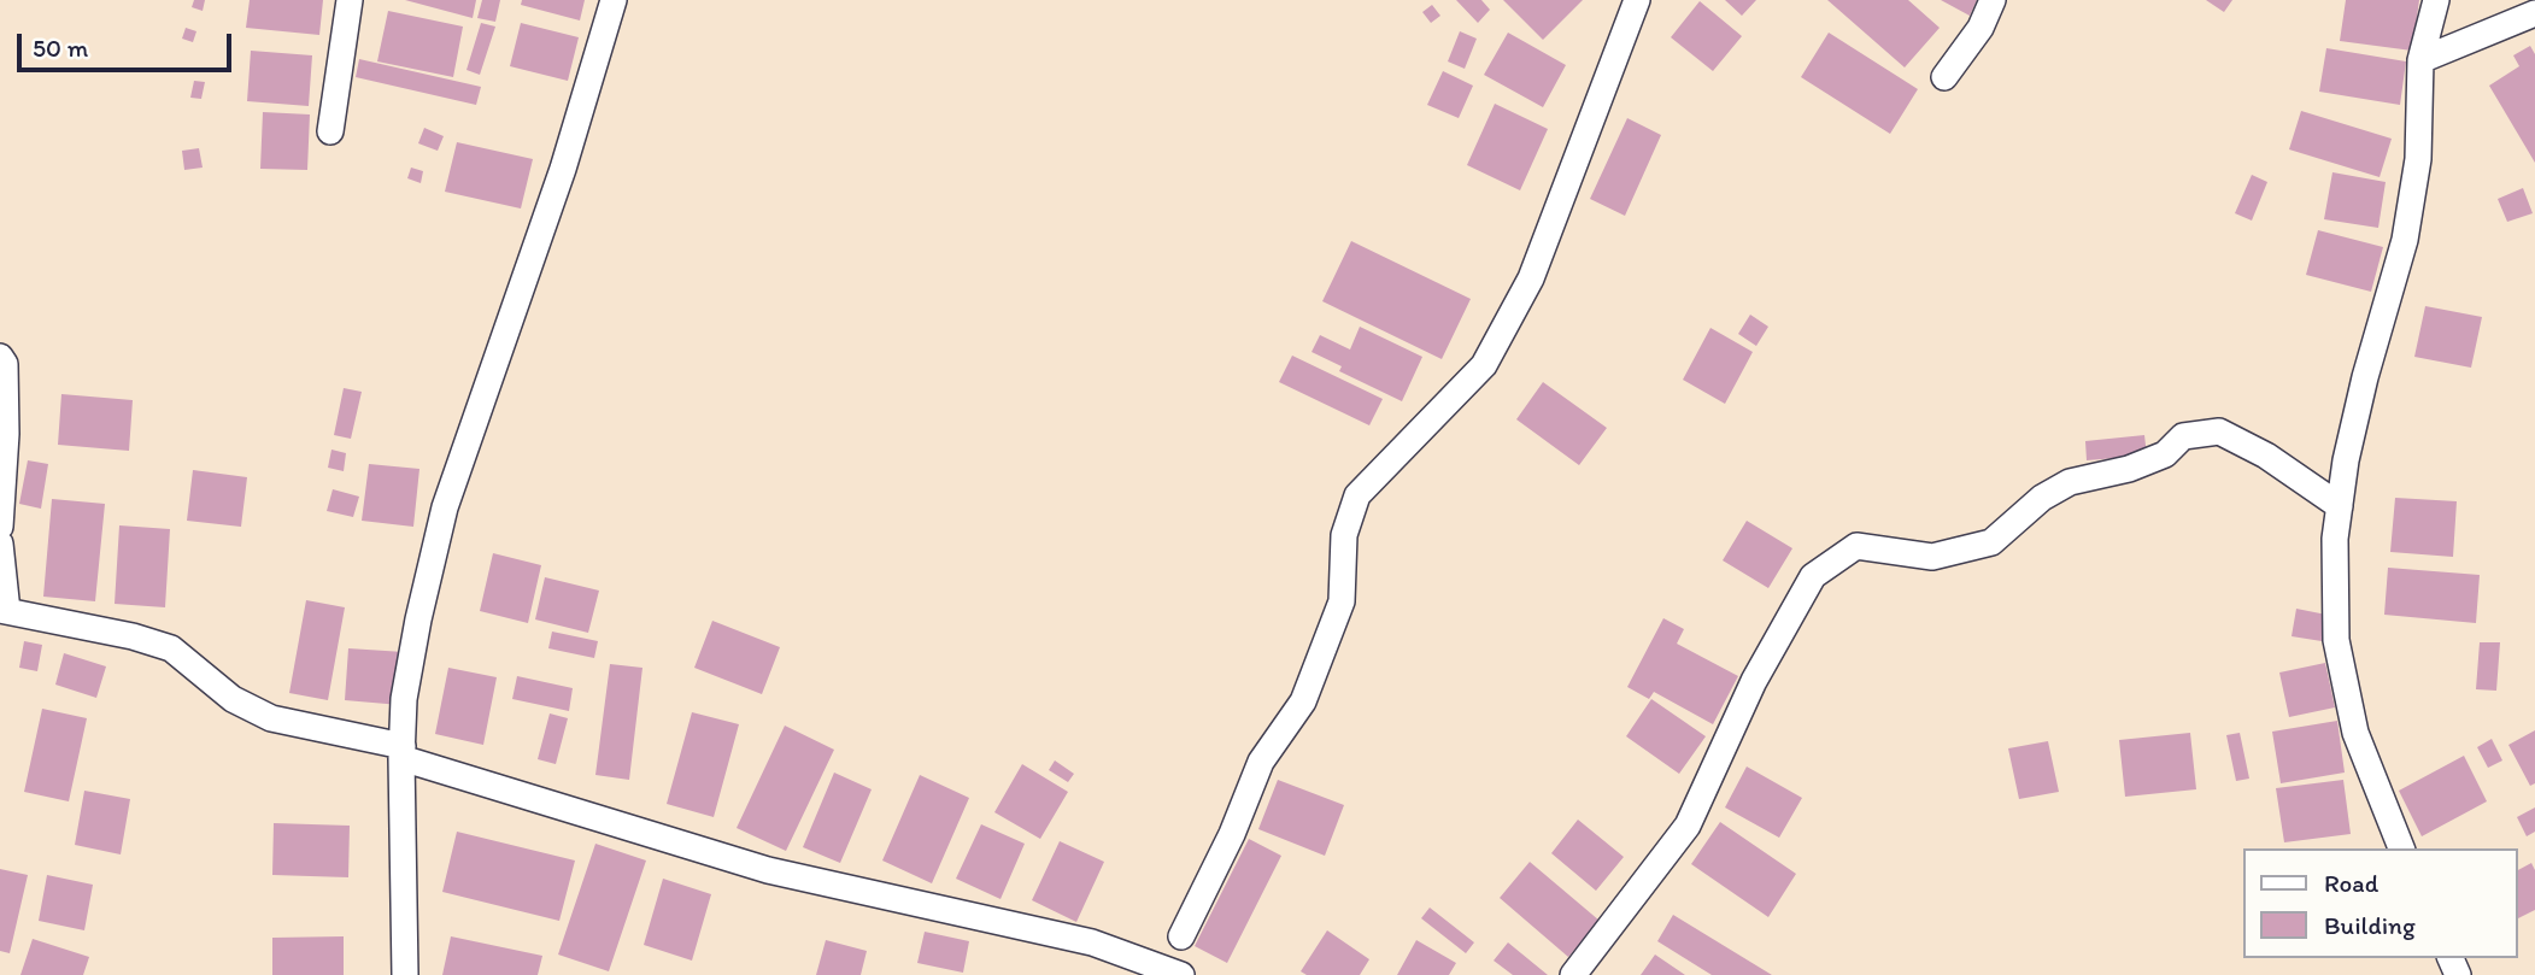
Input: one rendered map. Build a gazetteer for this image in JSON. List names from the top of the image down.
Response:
{
  "legend": ["Road", "Building"],
  "scale_bar": "50 m"
}
